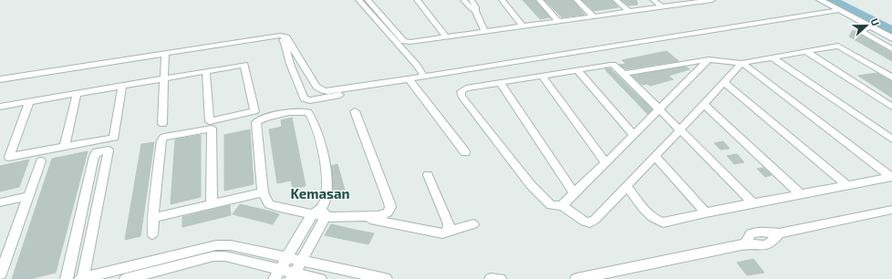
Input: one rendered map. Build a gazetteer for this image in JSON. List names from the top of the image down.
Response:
{
  "districts": ["Kemasan"],
  "north": "right"
}
